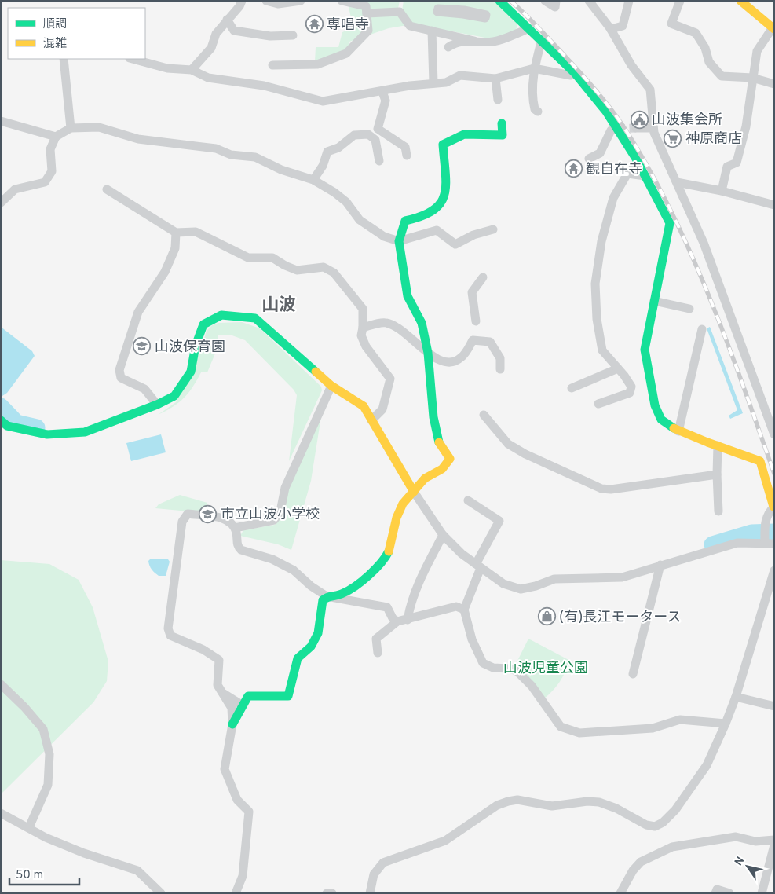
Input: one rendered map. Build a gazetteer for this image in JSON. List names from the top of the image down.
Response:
{
  "districts": ["山波"],
  "parks": ["山波児童公園"],
  "places": {
    "temple": ["専唱寺", "観自在寺"],
    "public building": ["山波集会所"],
    "supermarket": ["神原商店"],
    "school or university": ["山波保育園", "市立山波小学校"],
    "shop": ["(有)長江モータース"]
  },
  "legend": ["順調", "混雑"],
  "scale_bar": "50 m",
  "north": "top left"
}
